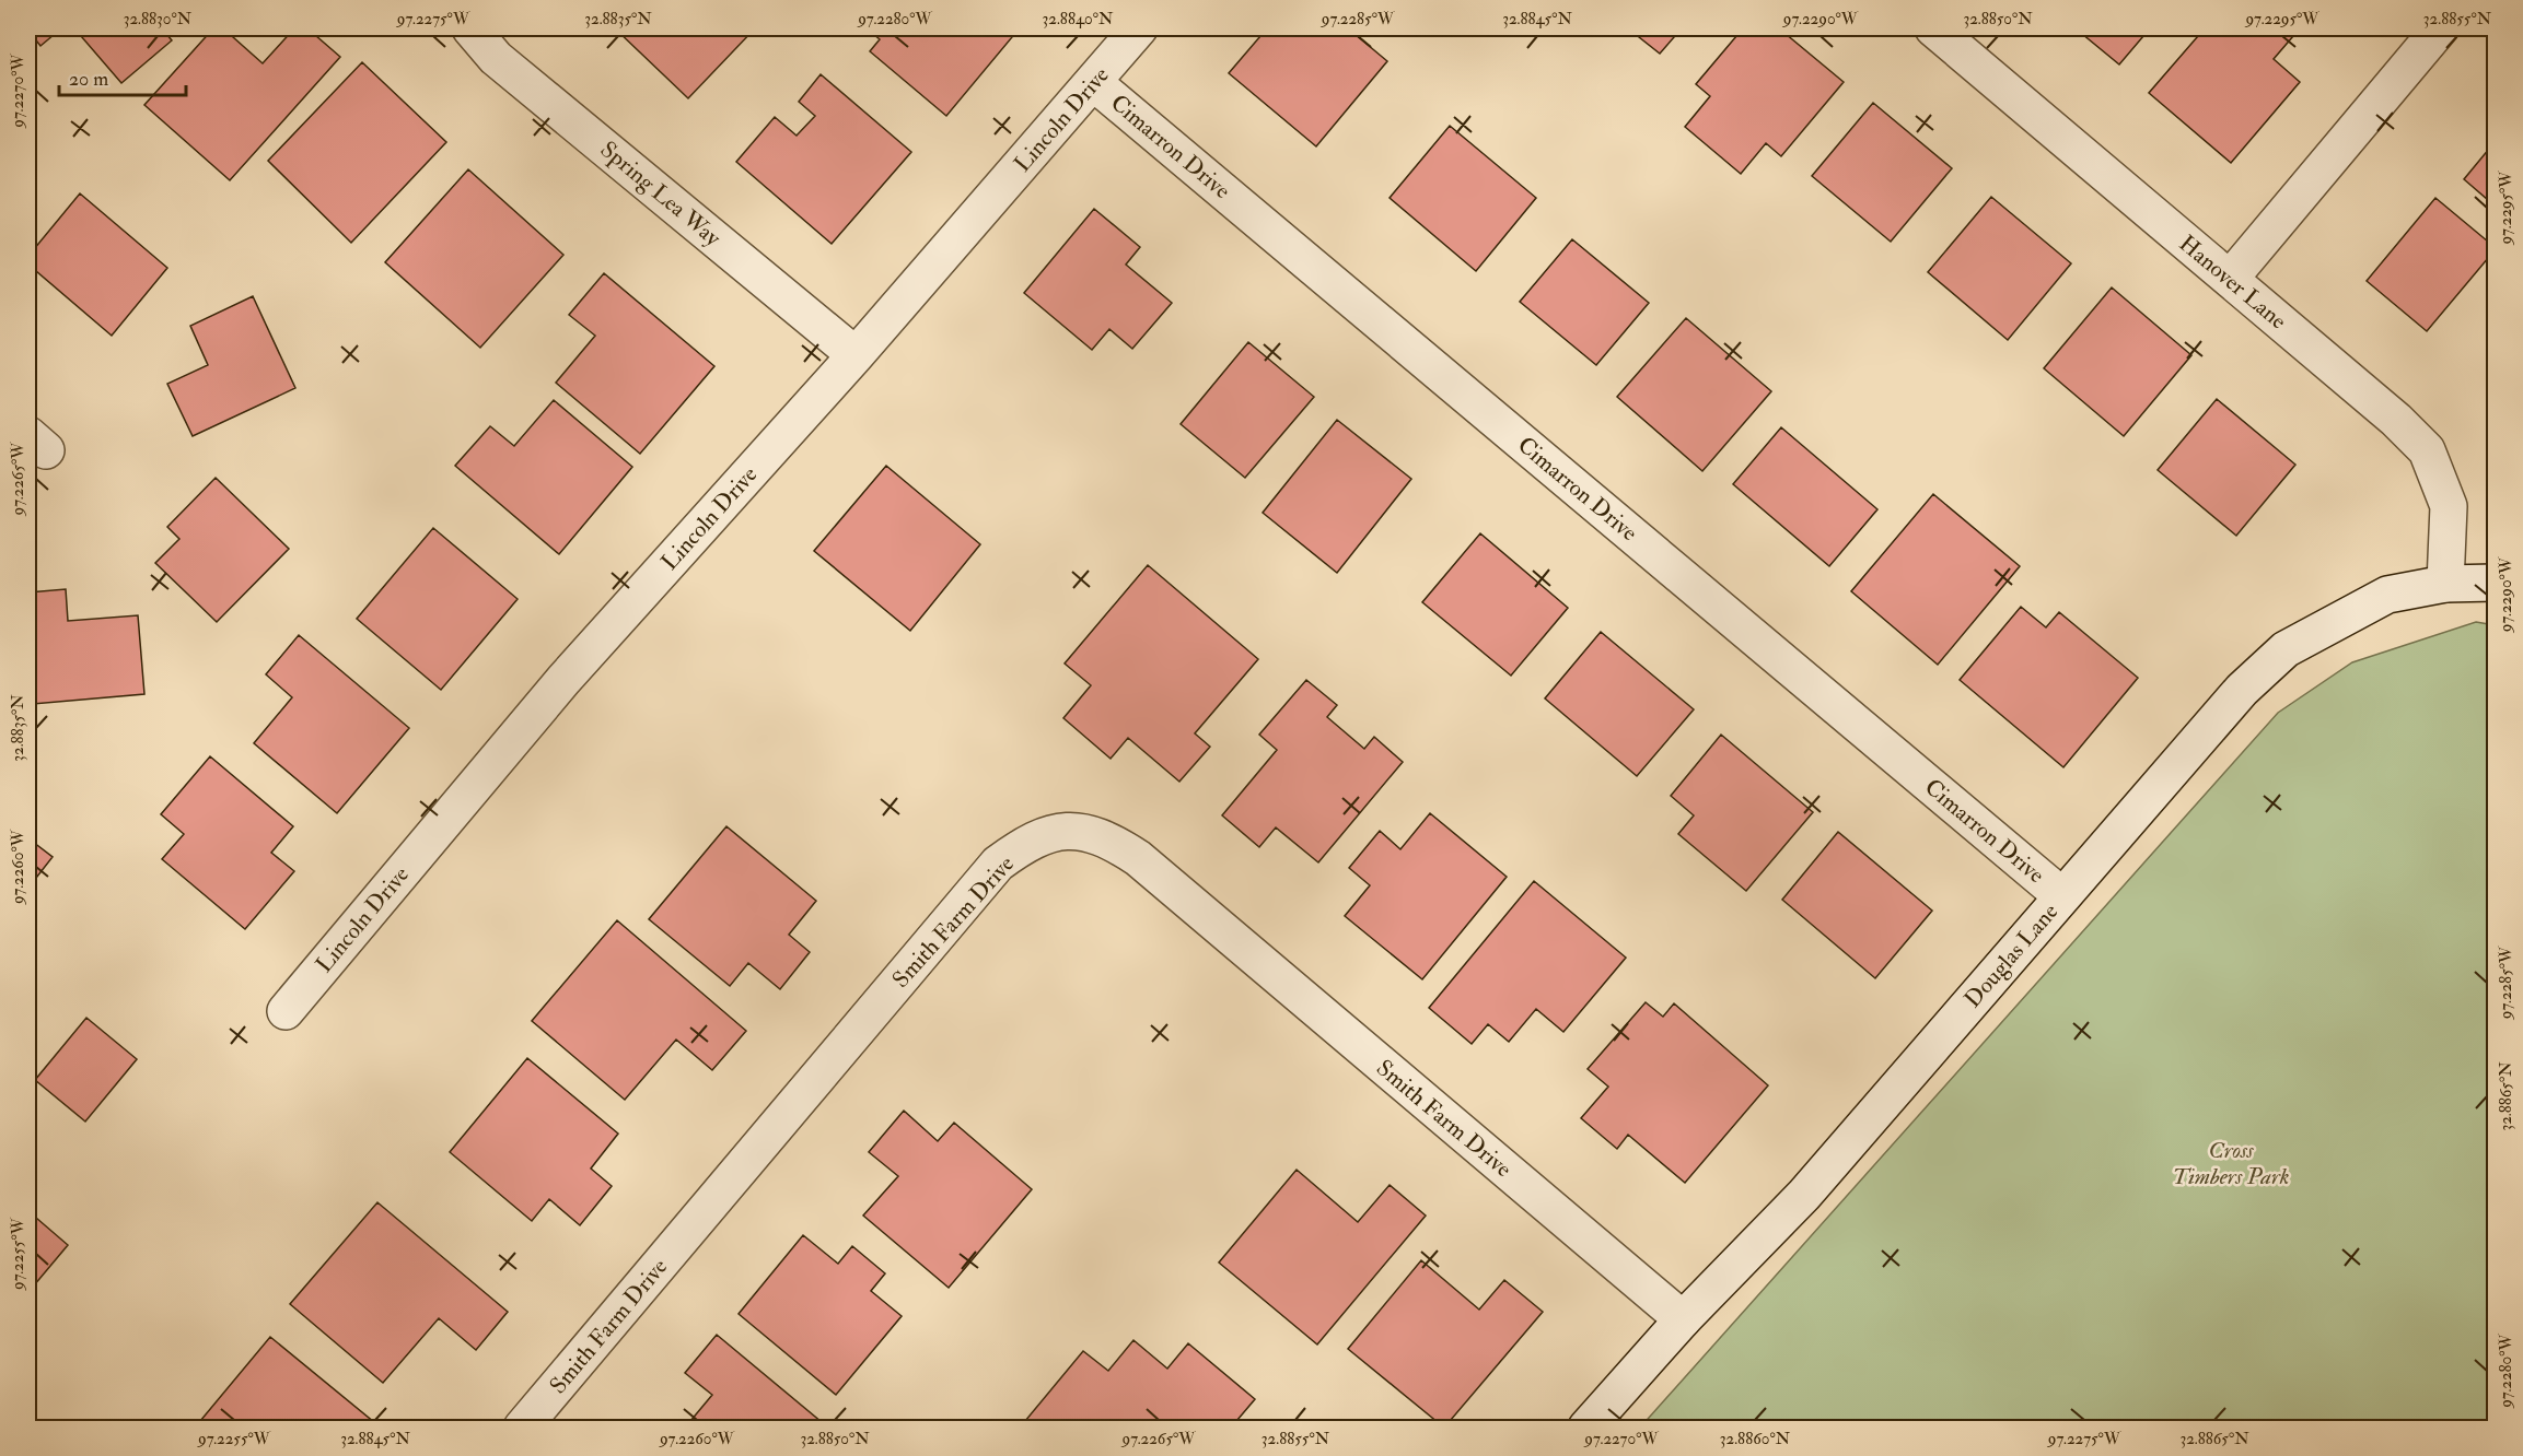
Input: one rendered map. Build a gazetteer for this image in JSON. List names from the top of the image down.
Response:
{
  "streets": {
    "street": [
      "Lincoln Drive",
      "Cimarron Drive",
      "Spring Lea Way",
      "Hanover Lane",
      "Smith Farm Drive",
      "Douglas Lane"
    ]
  },
  "crossings": [
    ["Lincoln Drive", "Cimarron Drive"],
    ["Lincoln Drive", "Spring Lea Way"],
    ["Cimarron Drive", "Douglas Lane"],
    ["Hanover Lane", "Douglas Lane"],
    ["Smith Farm Drive", "Douglas Lane"]
  ],
  "parks": ["Cross Timbers Park"],
  "scale_bar": "20 m",
  "coordinates": [
    "32.8830°N",
    "97.2275°W",
    "32.8835°N",
    "97.2280°W",
    "32.8840°N",
    "97.2285°W",
    "32.8845°N",
    "97.2290°W",
    "32.8850°N",
    "97.2295°W",
    "32.8855°N",
    "97.2270°W",
    "97.2265°W",
    "97.2260°W",
    "32.8865°N",
    "97.2255°W",
    "32.8860°N"
  ]
}
